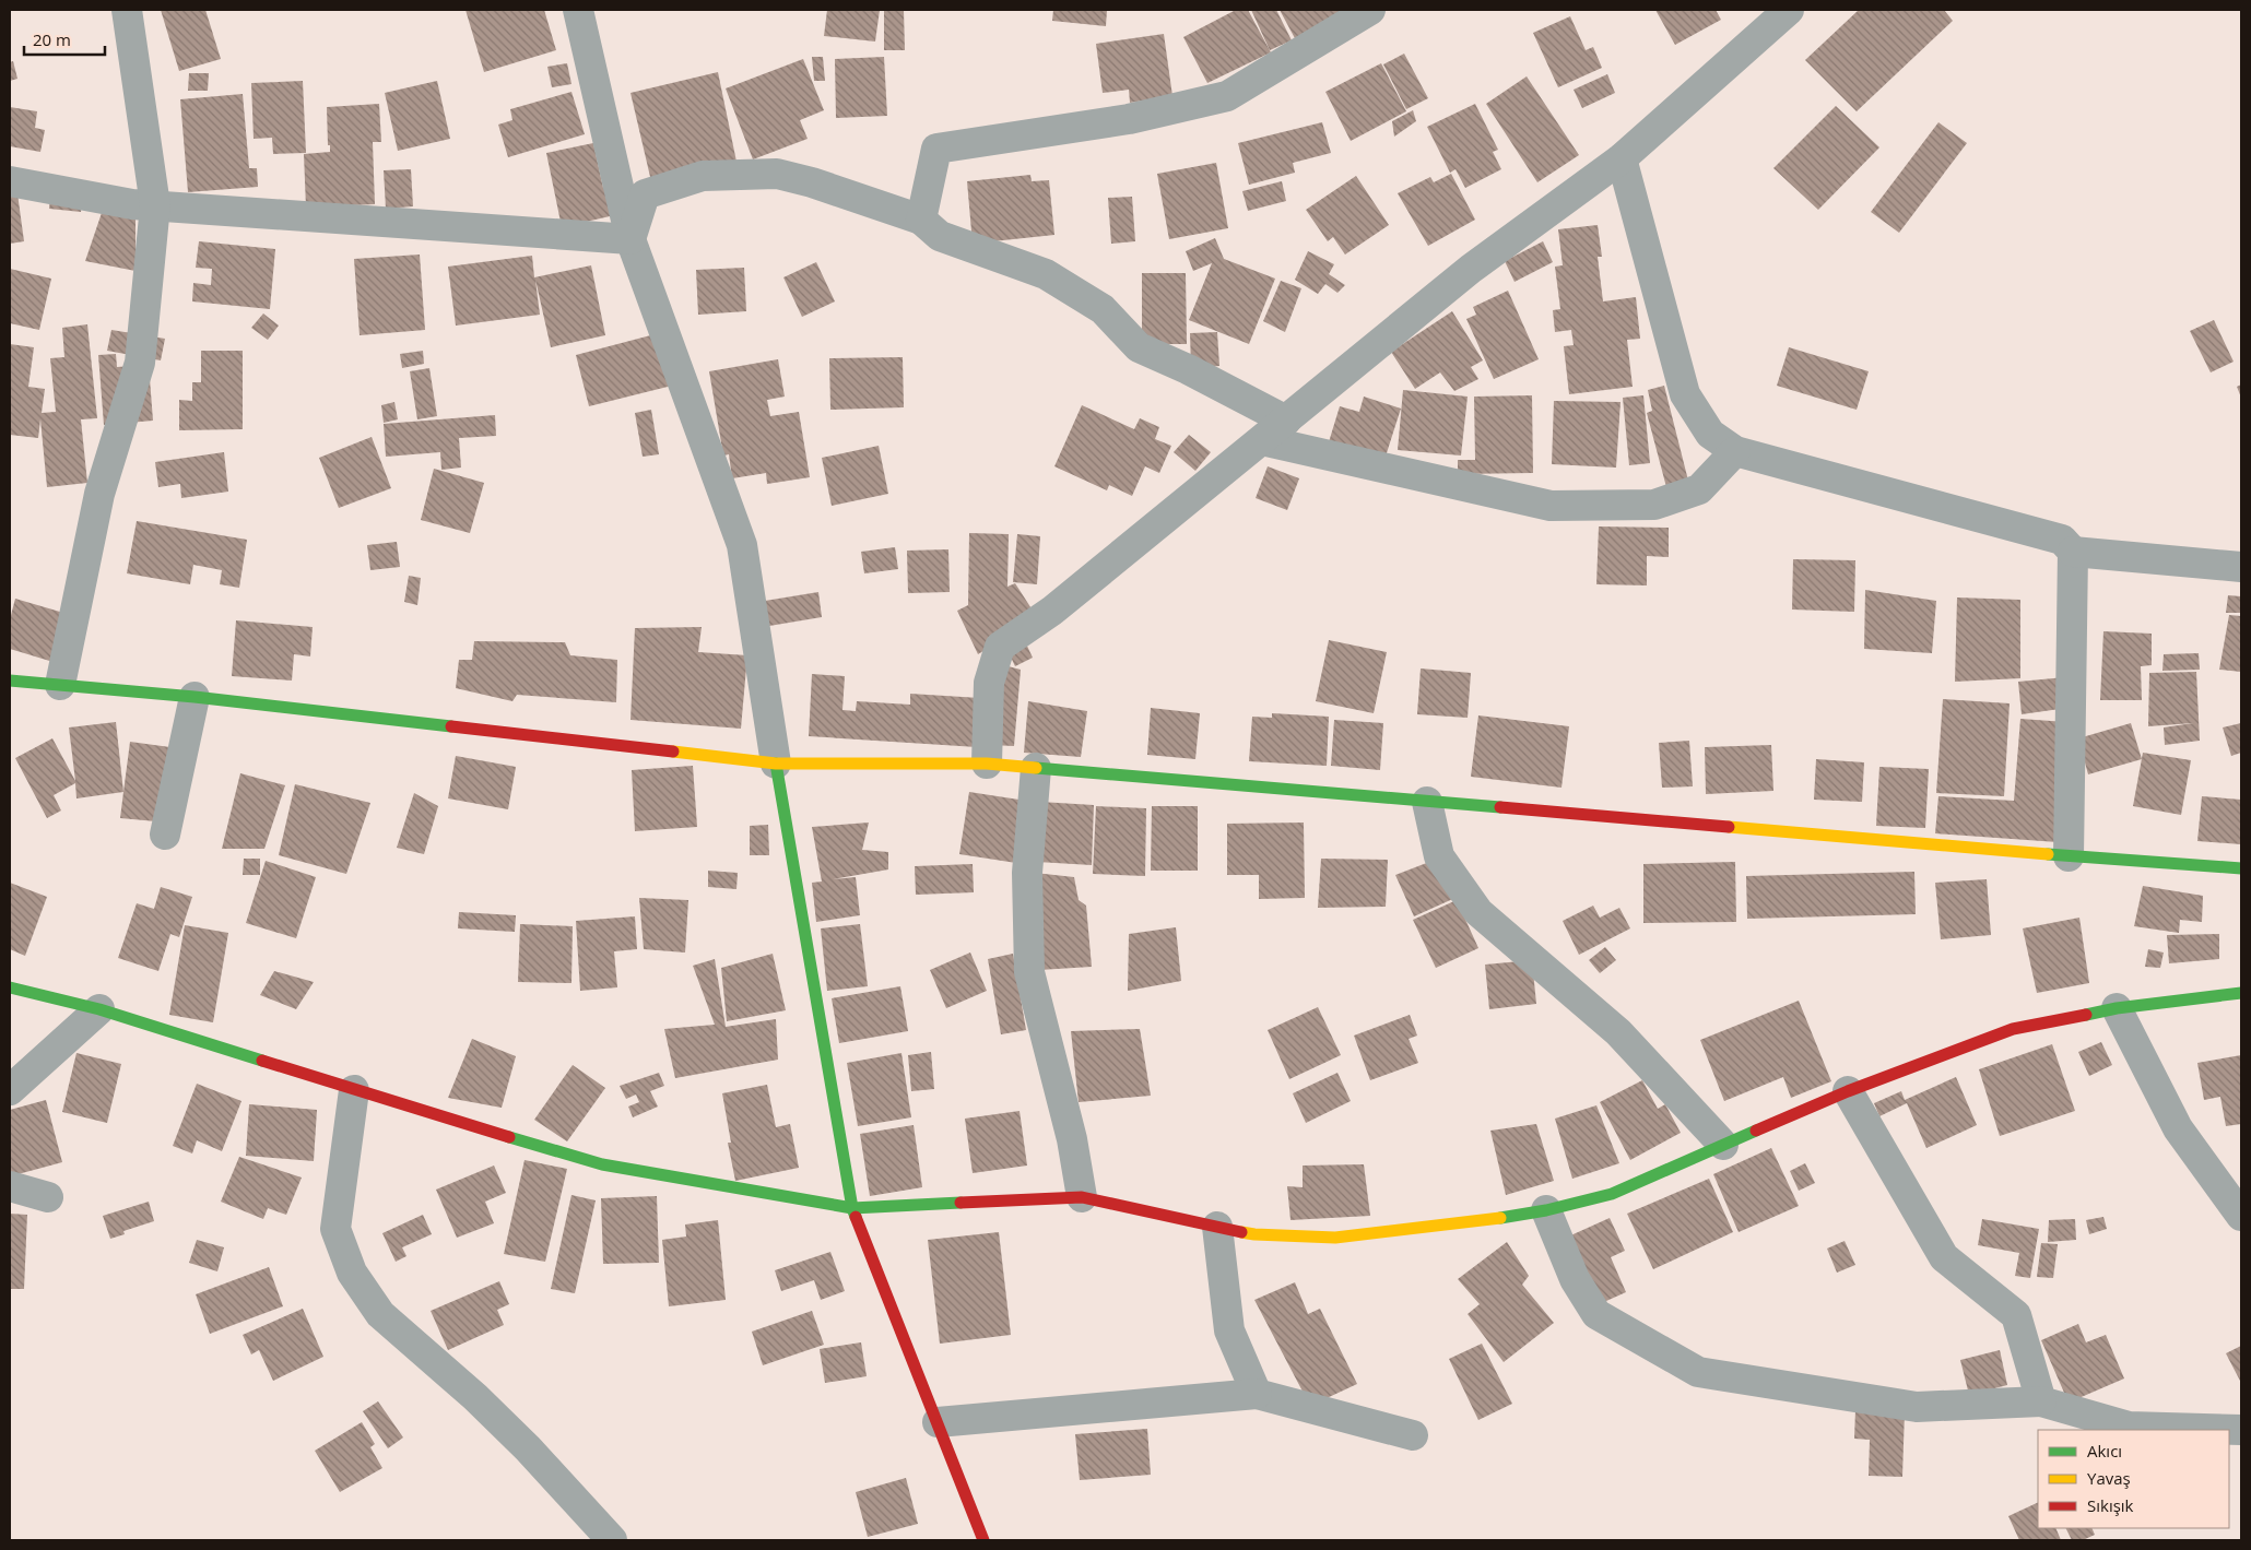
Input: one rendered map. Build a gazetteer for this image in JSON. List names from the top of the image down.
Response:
{
  "legend": ["Akıcı", "Yavaş", "Sıkışık"],
  "scale_bar": "20 m"
}
